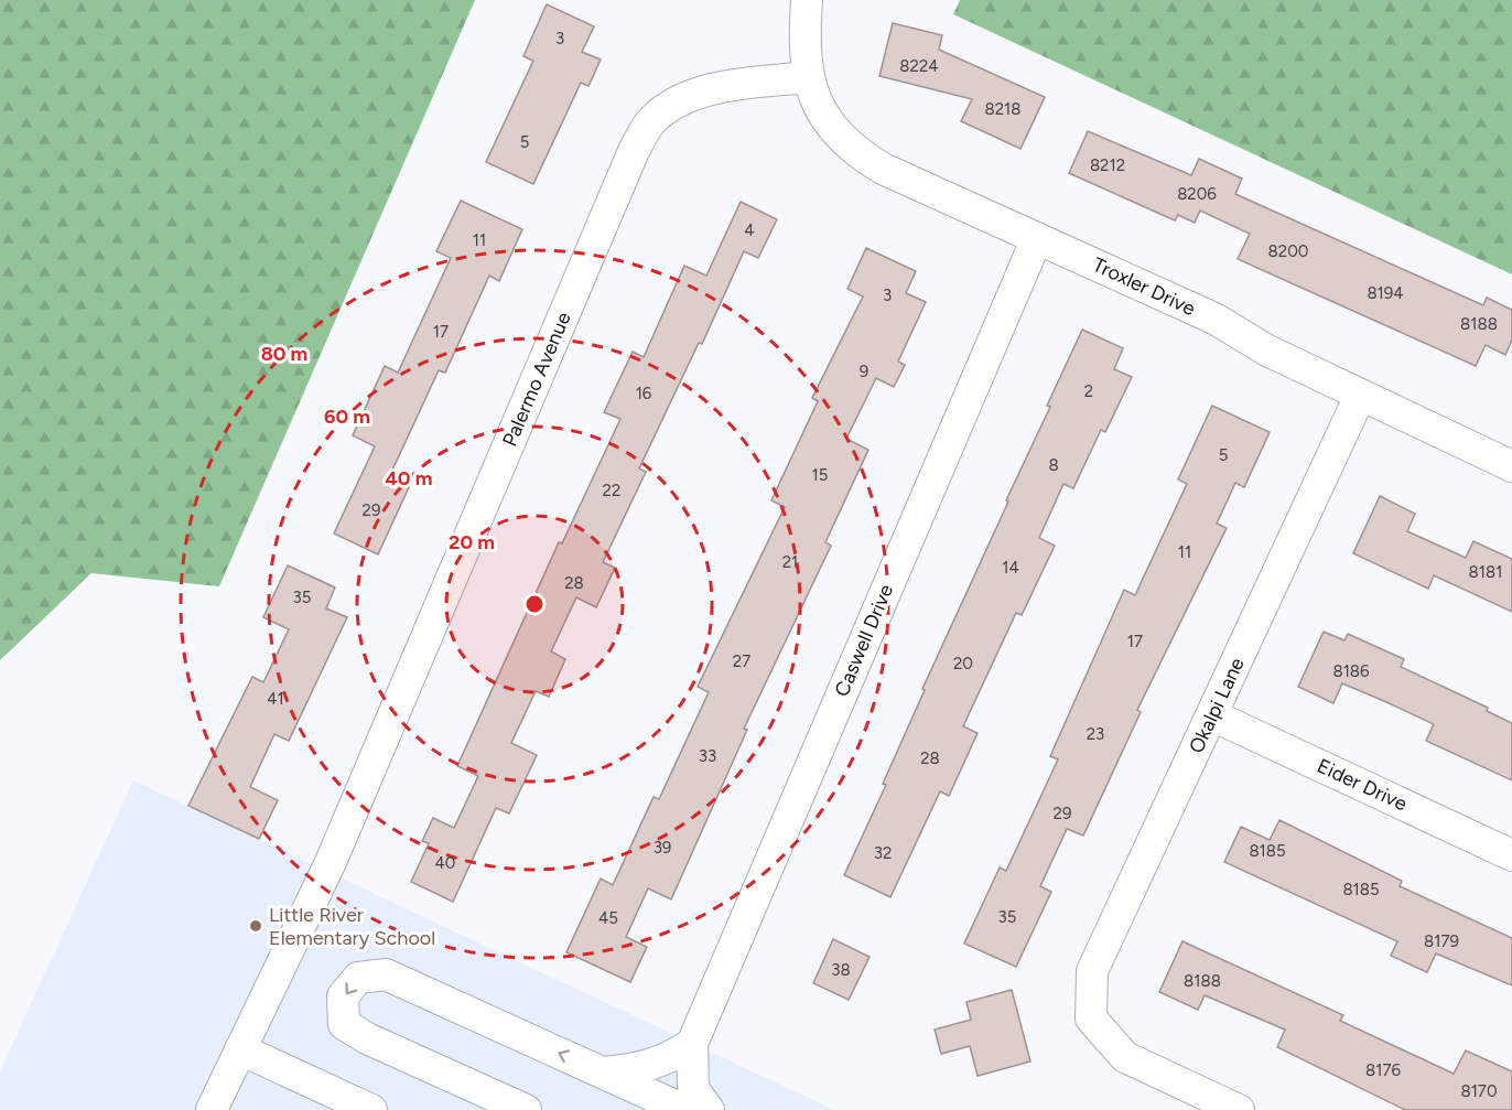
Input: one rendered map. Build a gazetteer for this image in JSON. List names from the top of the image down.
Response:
{
  "streets": {
    "street": [
      "Troxler Drive",
      "Palermo Avenue",
      "Caswell Drive",
      "Okalpi Lane",
      "Eider Drive"
    ]
  },
  "crossings": [
    ["Troxler Drive", "Palermo Avenue"],
    ["Troxler Drive", "Caswell Drive"],
    ["Troxler Drive", "Okalpi Lane"],
    ["Okalpi Lane", "Eider Drive"]
  ],
  "places": ["Little River Elementary School"],
  "house_numbers": [
    "3",
    "8224",
    "8218",
    "5",
    "8212",
    "8206",
    "4",
    "11",
    "8200",
    "8194",
    "3",
    "8188",
    "17",
    "9",
    "2",
    "16",
    "5",
    "8",
    "15",
    "22",
    "29",
    "11",
    "21",
    "14",
    "8181",
    "28",
    "35",
    "17",
    "27",
    "20",
    "8186",
    "41",
    "23",
    "33",
    "28",
    "29",
    "39",
    "8185",
    "32",
    "40",
    "8185",
    "35",
    "45",
    "8179",
    "38",
    "8188",
    "8176",
    "8170"
  ],
  "rings": [
    "80 m",
    "60 m",
    "40 m",
    "20 m"
  ]
}
